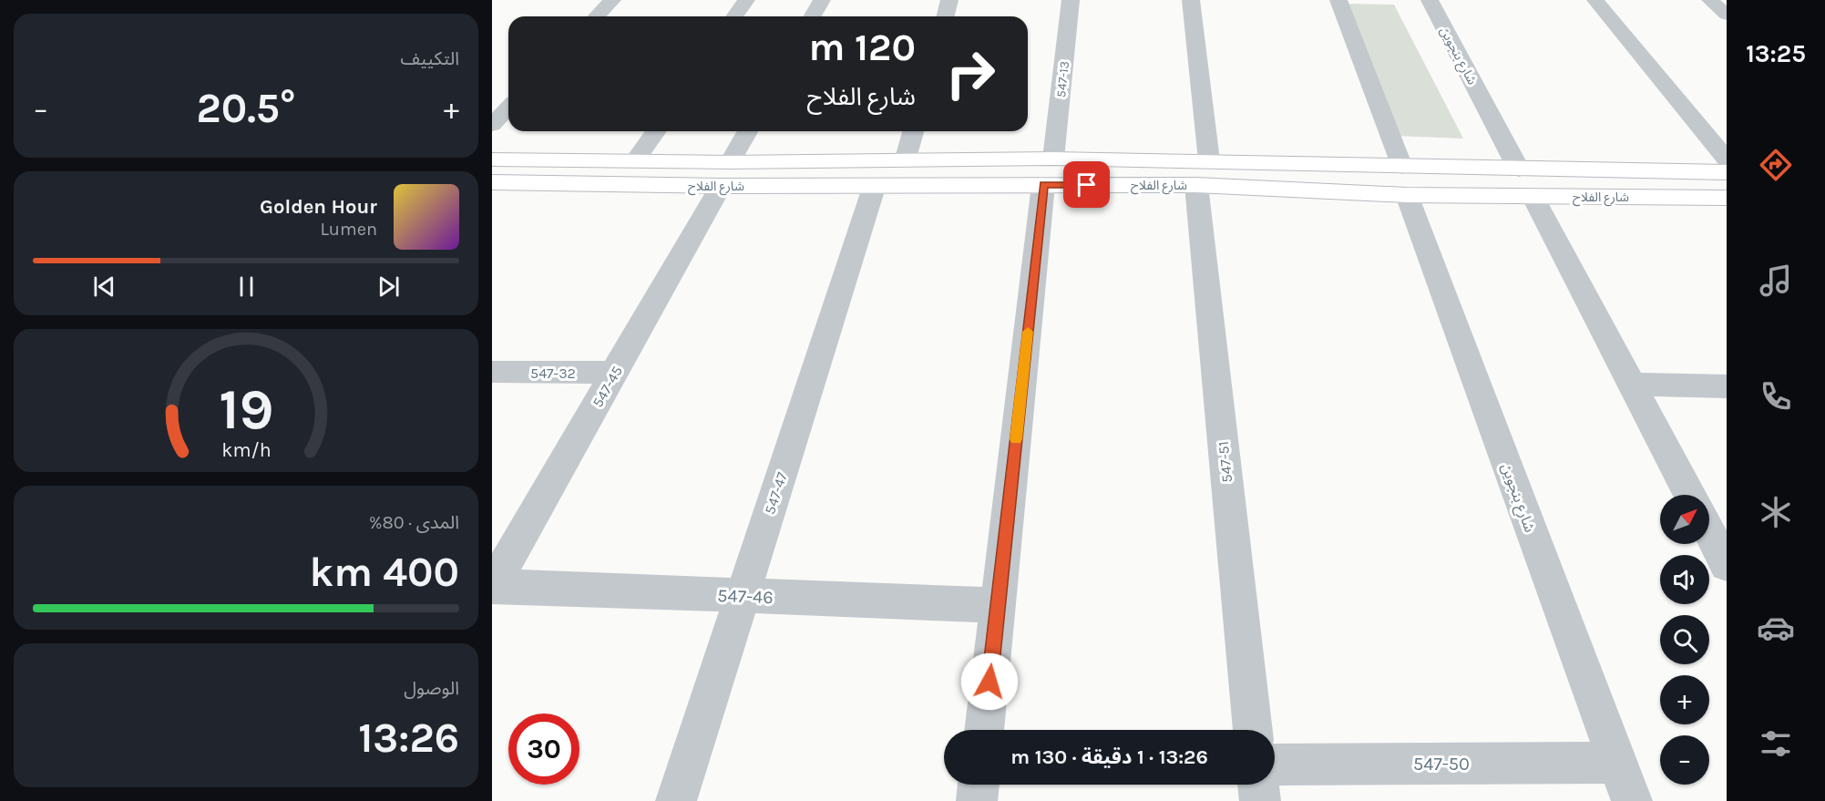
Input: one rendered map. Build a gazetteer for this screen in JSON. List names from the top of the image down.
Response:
{
  "streets": {
    "main road": ["شارع الفلاح"],
    "street": [
      "شارع بنجوين",
      "547-13",
      "547-32",
      "547-45",
      "547-51",
      "547-47",
      "547-46",
      "547-50"
    ]
  },
  "crossings": [
    ["شارع بنجوين", "شارع الفلاح"],
    ["شارع بنجوين", "547-50"],
    ["547-13", "شارع الفلاح"],
    ["547-13", "547-46"],
    ["شارع الفلاح", "547-45"],
    ["شارع الفلاح", "547-51"],
    ["شارع الفلاح", "547-47"],
    ["547-32", "547-45"],
    ["547-45", "547-46"],
    ["547-47", "547-46"]
  ],
  "north": "top right",
  "page": {
    "tabs": "13:25",
    "tile": [
      "التكييف",
      ["المدى · 80%", "400 km"],
      ["الوصول", "13:26"]
    ],
    "turn": ["120 m", "شارع الفلاح"],
    "heat": ["−", "20.5°", "+"],
    "song": ["Golden Hour", "Lumen"],
    "map_buttons": ["+", "−"],
    "limit": "30",
    "trip": "13:26 · 1 دقيقة · 130 m",
    "gauge": ["19", "km/h"]
  }
}
